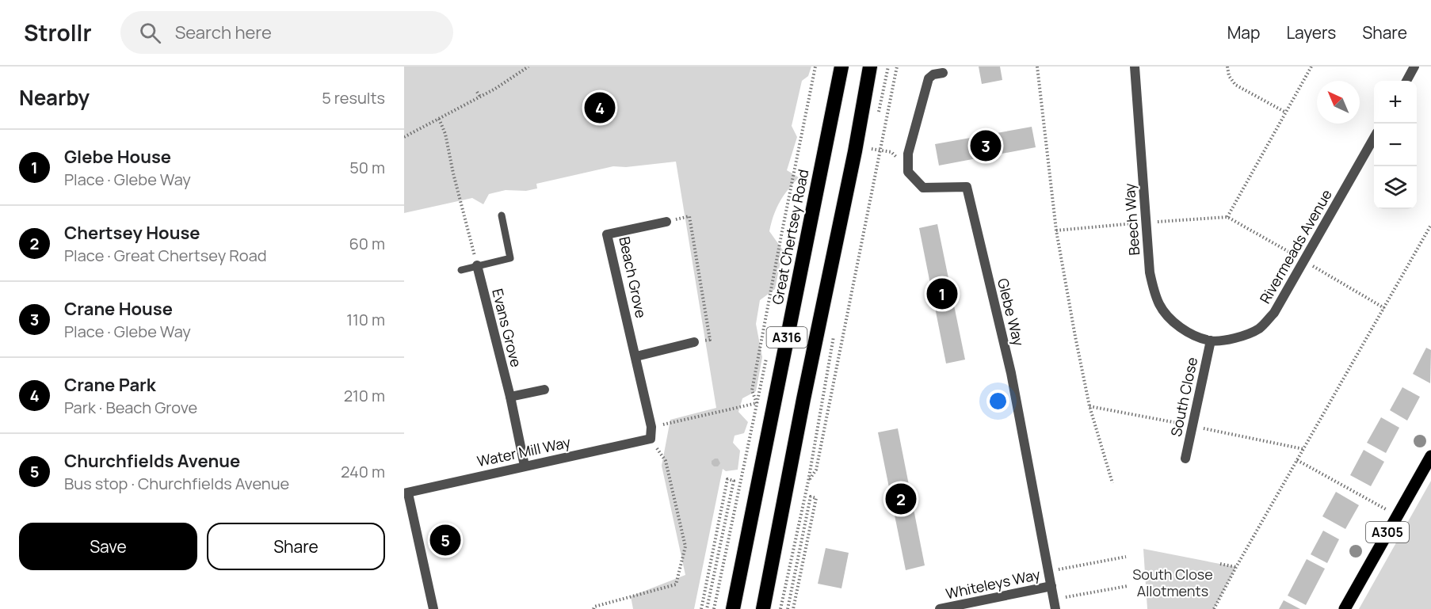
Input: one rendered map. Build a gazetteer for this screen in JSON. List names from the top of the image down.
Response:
{
  "streets": {
    "highway": ["Great Chertsey Road", "A316"],
    "main road": ["A305"],
    "street": [
      "Beech Way",
      "Rivermeads Avenue",
      "Beach Grove",
      "Glebe Way",
      "Evans Grove",
      "South Close",
      "Water Mill Way",
      "Whiteleys Way"
    ]
  },
  "crossings": [
    ["Beech Way", "Rivermeads Avenue"],
    ["Beech Way", "South Close"],
    ["Rivermeads Avenue", "South Close"],
    ["Beach Grove", "Water Mill Way"],
    ["Glebe Way", "Whiteleys Way"],
    ["Evans Grove", "Water Mill Way"]
  ],
  "parks": ["South Close Allotments"],
  "north": "top left",
  "page": {
    "header": "Strollr",
    "search": "Search here",
    "nav": ["Map", "Layers", "Share"],
    "heading": ["Nearby", "5 results"],
    "map_buttons": ["+", "−"],
    "pins": [
      "4",
      "3",
      "1",
      "2",
      "5"
    ],
    "list": [
      {
        "mark": "1",
        "name": "Glebe House",
        "note": "Place · Glebe Way",
        "value": "50 m"
      },
      {
        "mark": "2",
        "name": "Chertsey House",
        "note": "Place · Great Chertsey Road",
        "value": "60 m"
      },
      {
        "mark": "3",
        "name": "Crane House",
        "note": "Place · Glebe Way",
        "value": "110 m"
      },
      {
        "mark": "4",
        "name": "Crane Park",
        "note": "Park · Beach Grove",
        "value": "210 m"
      },
      {
        "mark": "5",
        "name": "Churchfields Avenue",
        "note": "Bus stop · Churchfields Avenue",
        "value": "240 m"
      }
    ],
    "buttons": ["Save", "Share"]
  }
}
